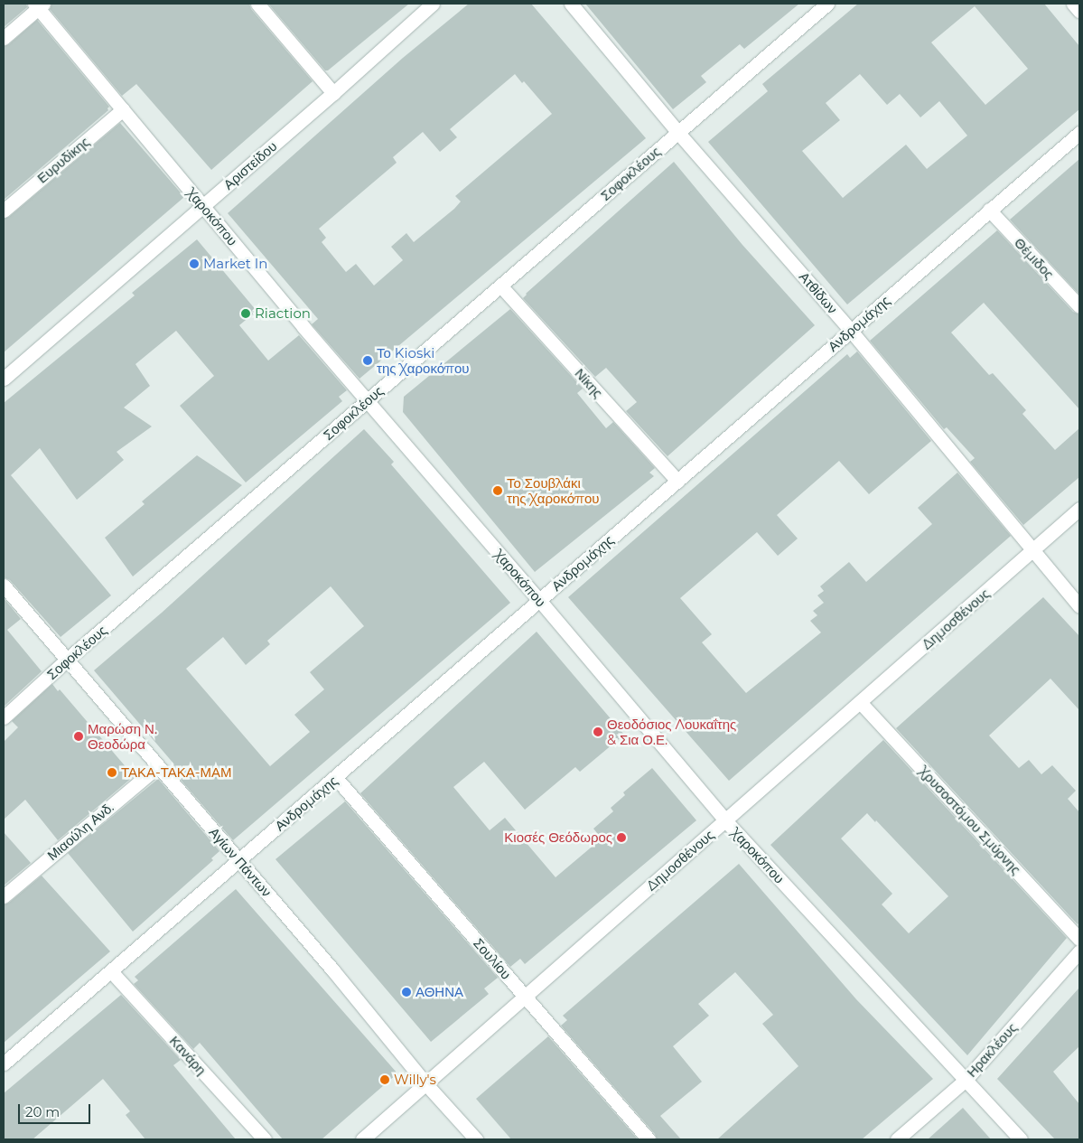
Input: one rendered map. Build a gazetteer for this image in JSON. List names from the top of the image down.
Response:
{
  "streets": {
    "street": [
      "Ευρυδίκης",
      "Αριστείδου",
      "Σοφοκλέους",
      "Χαροκόπου",
      "Θέμιδος",
      "Ατθίδων",
      "Ανδρομάχης",
      "Νίκης",
      "Δημοσθένους",
      "Χρυσοστόμου Σμύρνης",
      "Μιαούλη Ανδ.",
      "Αγίων Πάντων",
      "Σουλίου",
      "Ηρακλέους",
      "Κανάρη"
    ]
  },
  "crossings": [
    ["Ευρυδίκης", "Χαροκόπου"],
    ["Αριστείδου", "Χαροκόπου"],
    ["Σοφοκλέους", "Χαροκόπου"],
    ["Σοφοκλέους", "Ατθίδων"],
    ["Σοφοκλέους", "Νίκης"],
    ["Σοφοκλέους", "Αγίων Πάντων"],
    ["Χαροκόπου", "Ανδρομάχης"],
    ["Χαροκόπου", "Δημοσθένους"],
    ["Χαροκόπου", "Ηρακλέους"],
    ["Θέμιδος", "Ανδρομάχης"],
    ["Ατθίδων", "Ανδρομάχης"],
    ["Ατθίδων", "Δημοσθένους"],
    ["Ανδρομάχης", "Νίκης"],
    ["Ανδρομάχης", "Αγίων Πάντων"],
    ["Ανδρομάχης", "Σουλίου"],
    ["Ανδρομάχης", "Κανάρη"],
    ["Δημοσθένους", "Χρυσοστόμου Σμύρνης"],
    ["Δημοσθένους", "Αγίων Πάντων"],
    ["Δημοσθένους", "Σουλίου"],
    ["Μιαούλη Ανδ.", "Αγίων Πάντων"]
  ],
  "places": [
    "Market In",
    "Riaction",
    "Το Kioski της Χαροκόπου",
    "Το Σουβλάκι της Χαροκόπου",
    "Θεοδόσιος Λουκαΐτης & Σια Ο.Ε.",
    "Μαρώση Ν. Θεοδώρα",
    "ΤΑΚΑ-ΤΑΚΑ-ΜΑΜ",
    "Κιοσές Θεόδωρος",
    "ΑΘΗΝΑ",
    "Willy's"
  ],
  "scale_bar": "20 m"
}
